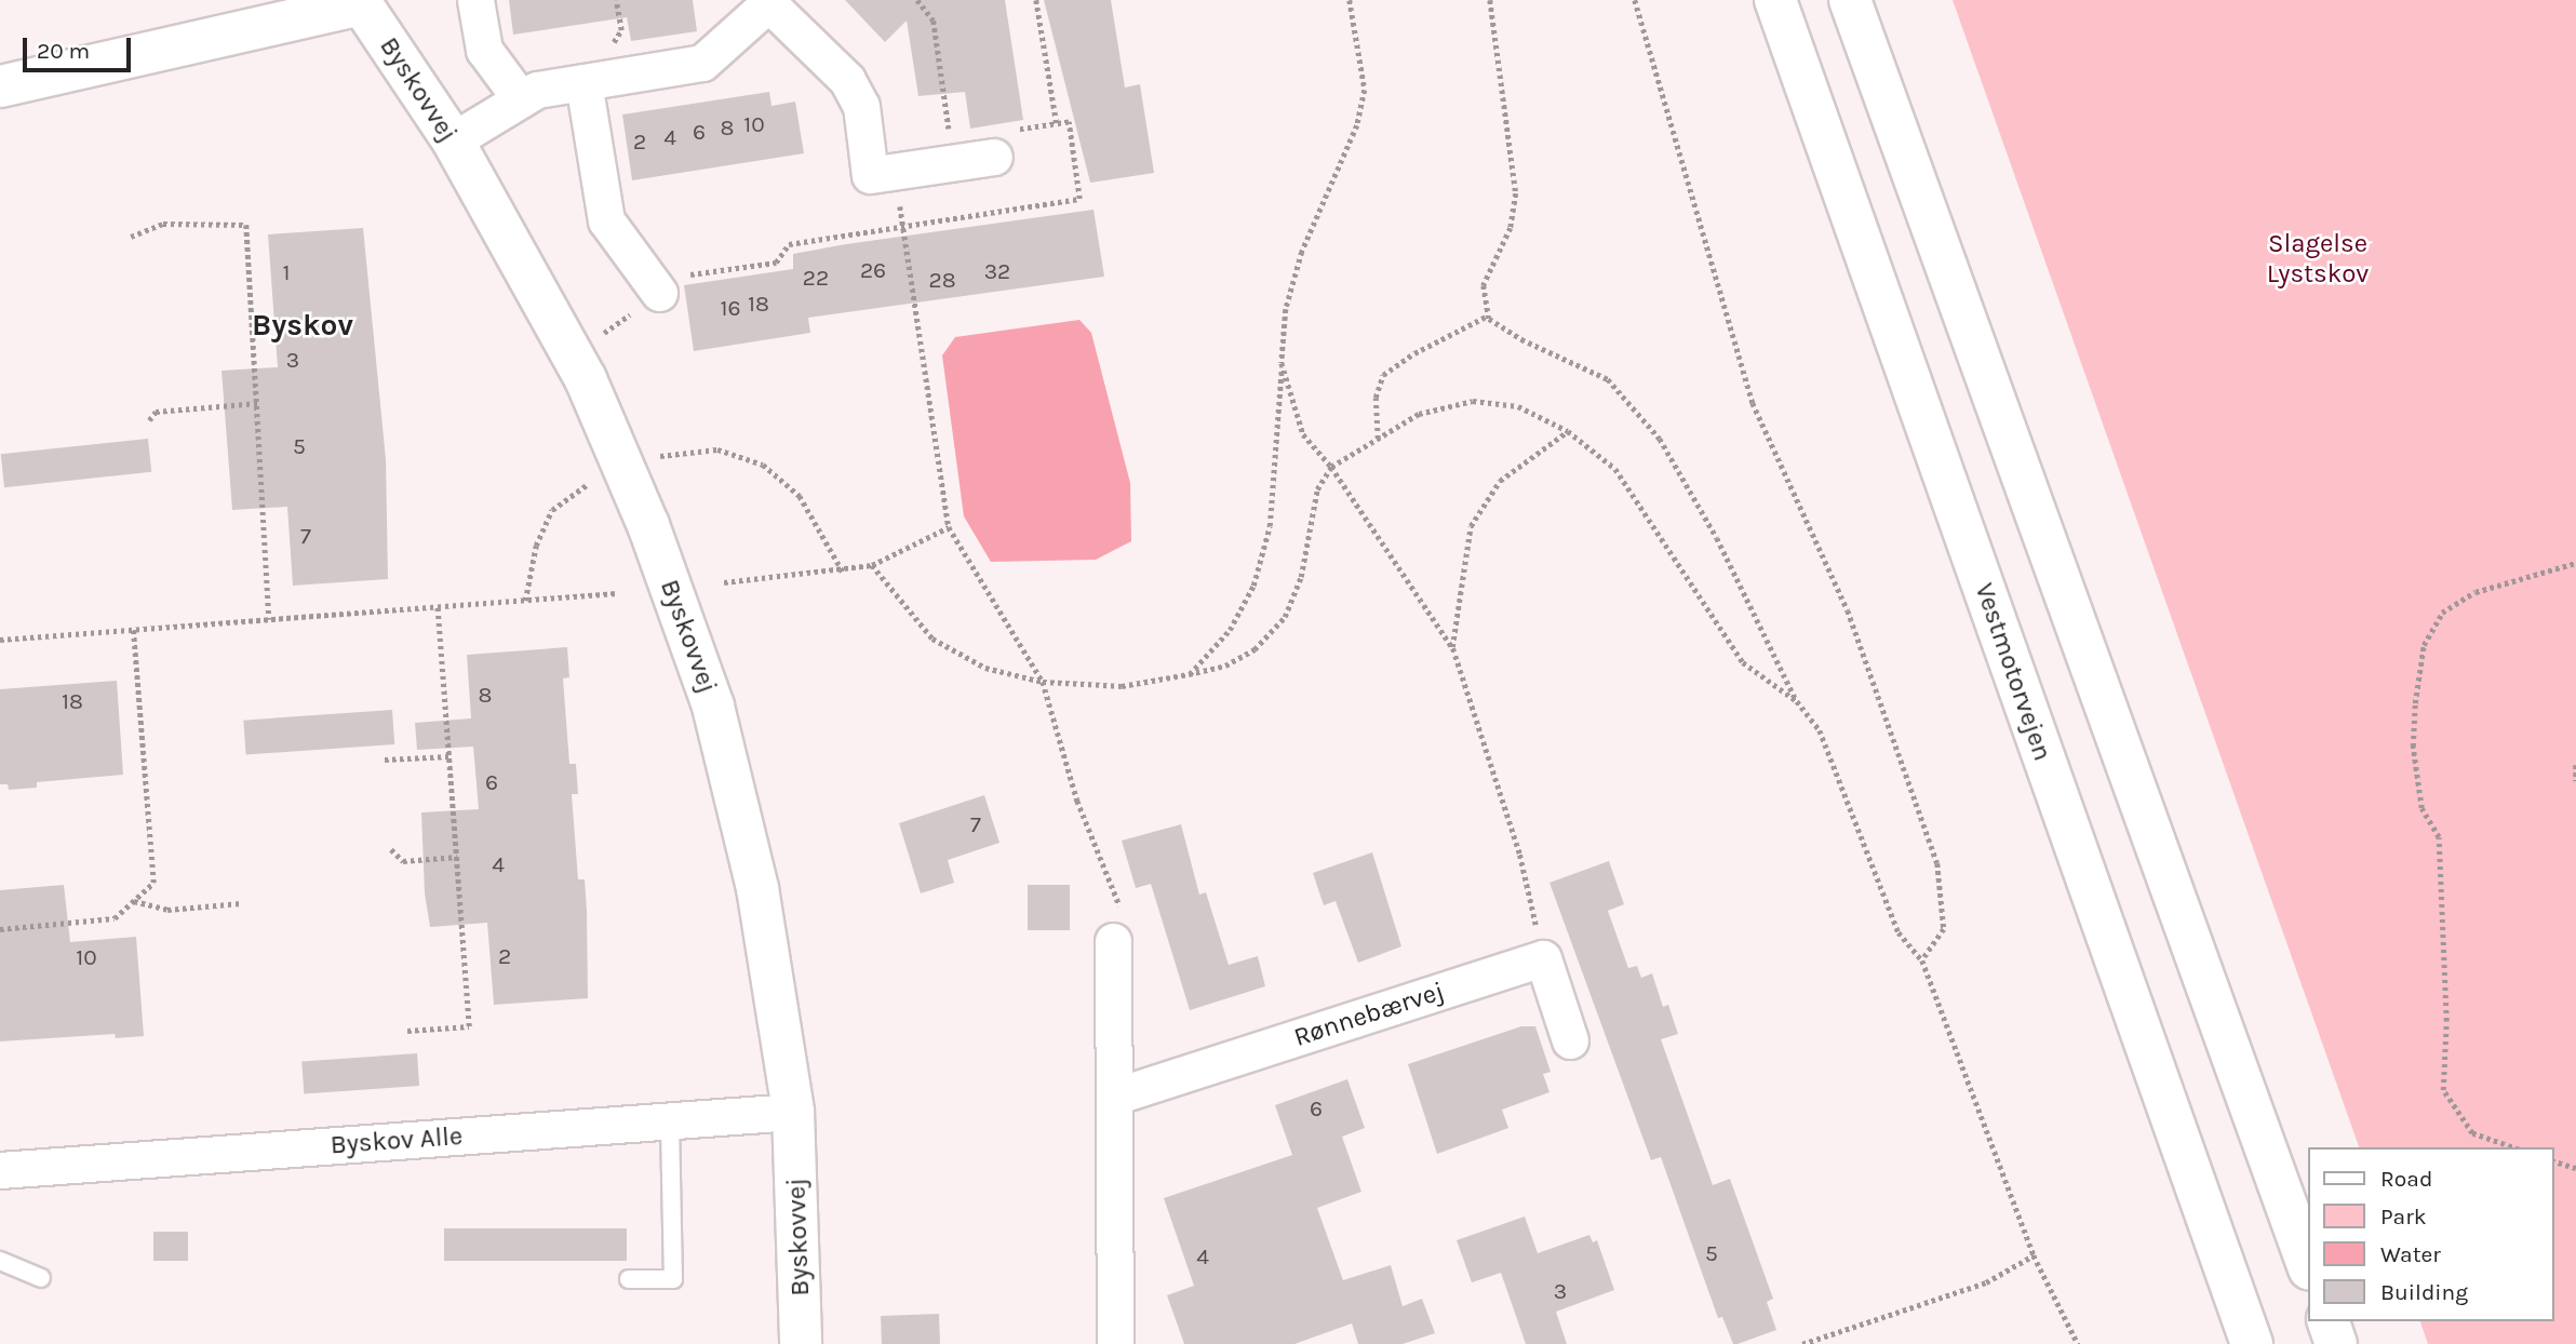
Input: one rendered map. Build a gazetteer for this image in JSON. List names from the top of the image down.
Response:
{
  "streets": {
    "main road": ["Byskovvej", "Vestmotorvejen"],
    "street": ["Rønnebærvej", "Byskov Alle"]
  },
  "crossings": [
    ["Byskovvej", "Byskov Alle"]
  ],
  "districts": ["Byskov"],
  "parks": ["Slagelse Lystskov"],
  "house_numbers": [
    "10",
    "8",
    "6",
    "4",
    "2",
    "26",
    "32",
    "1",
    "22",
    "28",
    "18",
    "16",
    "3",
    "5",
    "7",
    "8",
    "18",
    "6",
    "7",
    "4",
    "2",
    "10",
    "6",
    "5",
    "4",
    "3"
  ],
  "legend": [
    "Road",
    "Park",
    "Water",
    "Building"
  ],
  "scale_bar": "20 m"
}
